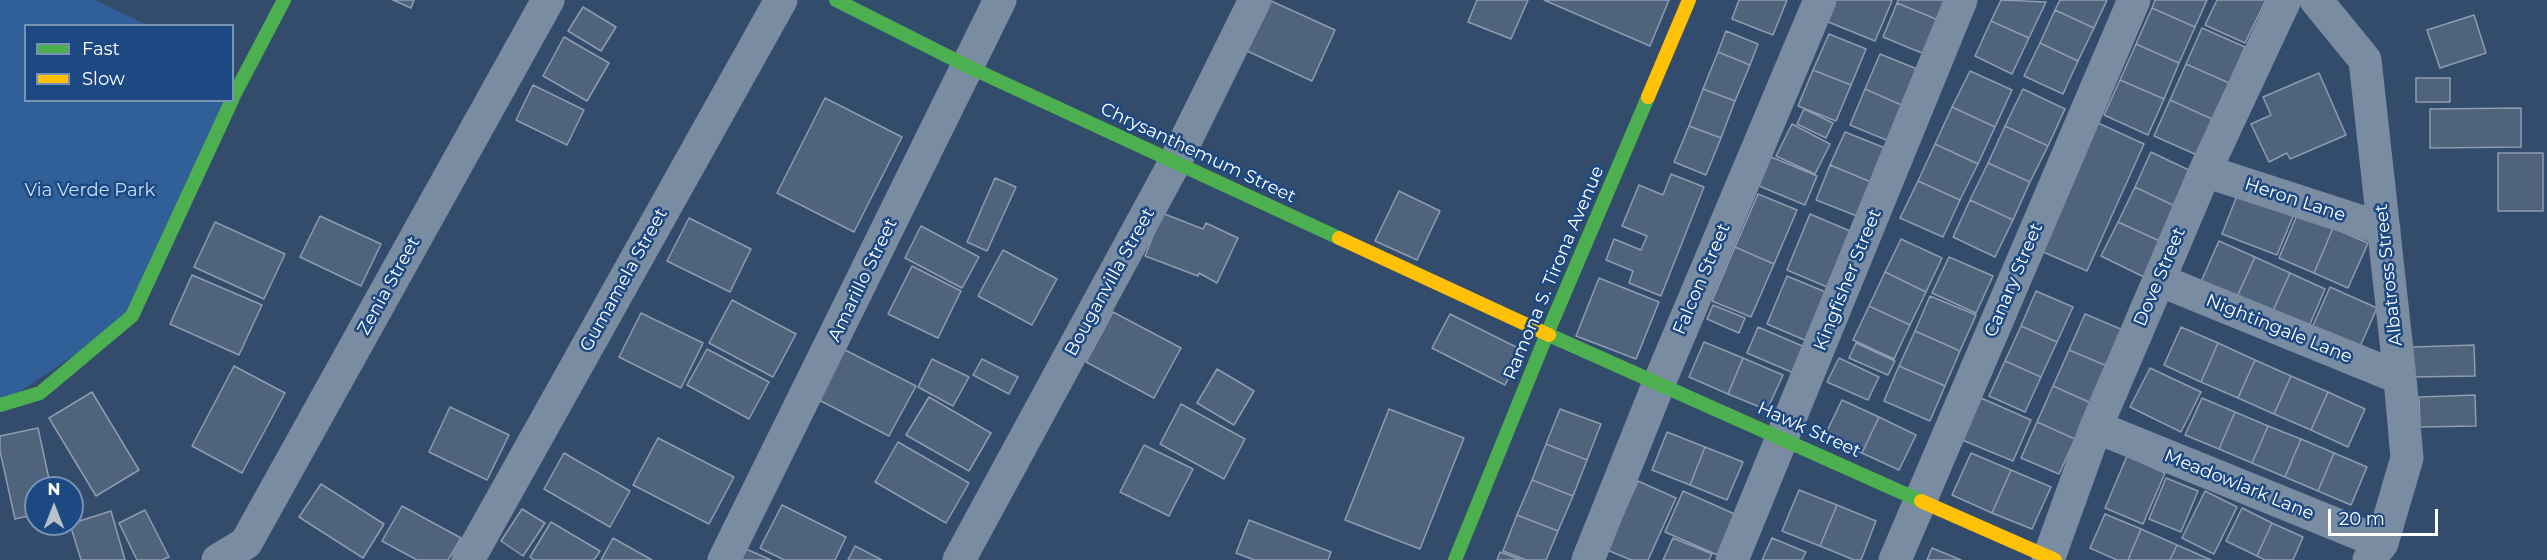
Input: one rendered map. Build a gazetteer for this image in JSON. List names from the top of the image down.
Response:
{
  "streets": {
    "street": [
      "Chrysanthemum Street",
      "Heron Lane",
      "Ramona S. Tirona Avenue",
      "Albatross Street",
      "Dove Street",
      "Falcon Street",
      "Gumamela Street",
      "Amarillo Street",
      "Kingfisher Street",
      "Canary Street",
      "Bouganvilla Street",
      "Zenia Street",
      "Nightingale Lane",
      "Hawk Street",
      "Meadowlark Lane"
    ]
  },
  "crossings": [
    ["Chrysanthemum Street", "Ramona S. Tirona Avenue"],
    ["Chrysanthemum Street", "Amarillo Street"],
    ["Chrysanthemum Street", "Bouganvilla Street"],
    ["Chrysanthemum Street", "Hawk Street"],
    ["Heron Lane", "Albatross Street"],
    ["Heron Lane", "Dove Street"],
    ["Ramona S. Tirona Avenue", "Hawk Street"],
    ["Albatross Street", "Nightingale Lane"],
    ["Albatross Street", "Meadowlark Lane"],
    ["Dove Street", "Nightingale Lane"],
    ["Dove Street", "Hawk Street"],
    ["Dove Street", "Meadowlark Lane"],
    ["Falcon Street", "Hawk Street"],
    ["Kingfisher Street", "Hawk Street"],
    ["Canary Street", "Hawk Street"]
  ],
  "parks": ["Via Verde Park"],
  "legend": ["Fast", "Slow"],
  "scale_bar": "20 m",
  "north": "top"
}
